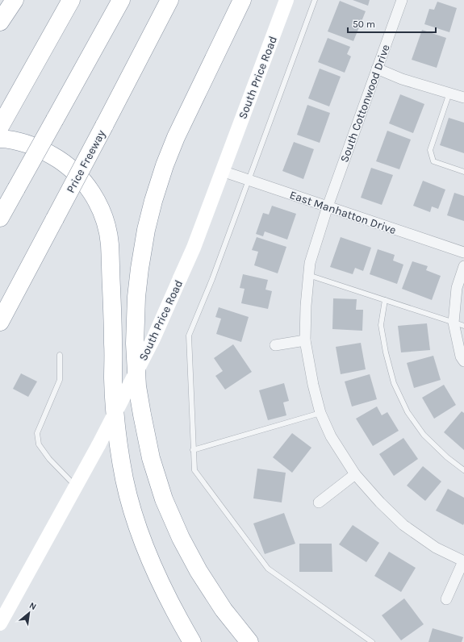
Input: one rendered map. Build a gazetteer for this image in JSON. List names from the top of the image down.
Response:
{
  "streets": {
    "highway": ["Price Freeway"],
    "main road": ["South Price Road"],
    "street": ["South Cottonwood Drive", "East Manhatton Drive"]
  },
  "crossings": [
    ["South Price Road", "East Manhatton Drive"],
    ["South Cottonwood Drive", "East Manhatton Drive"]
  ],
  "scale_bar": "50 m",
  "north": "top right"
}
